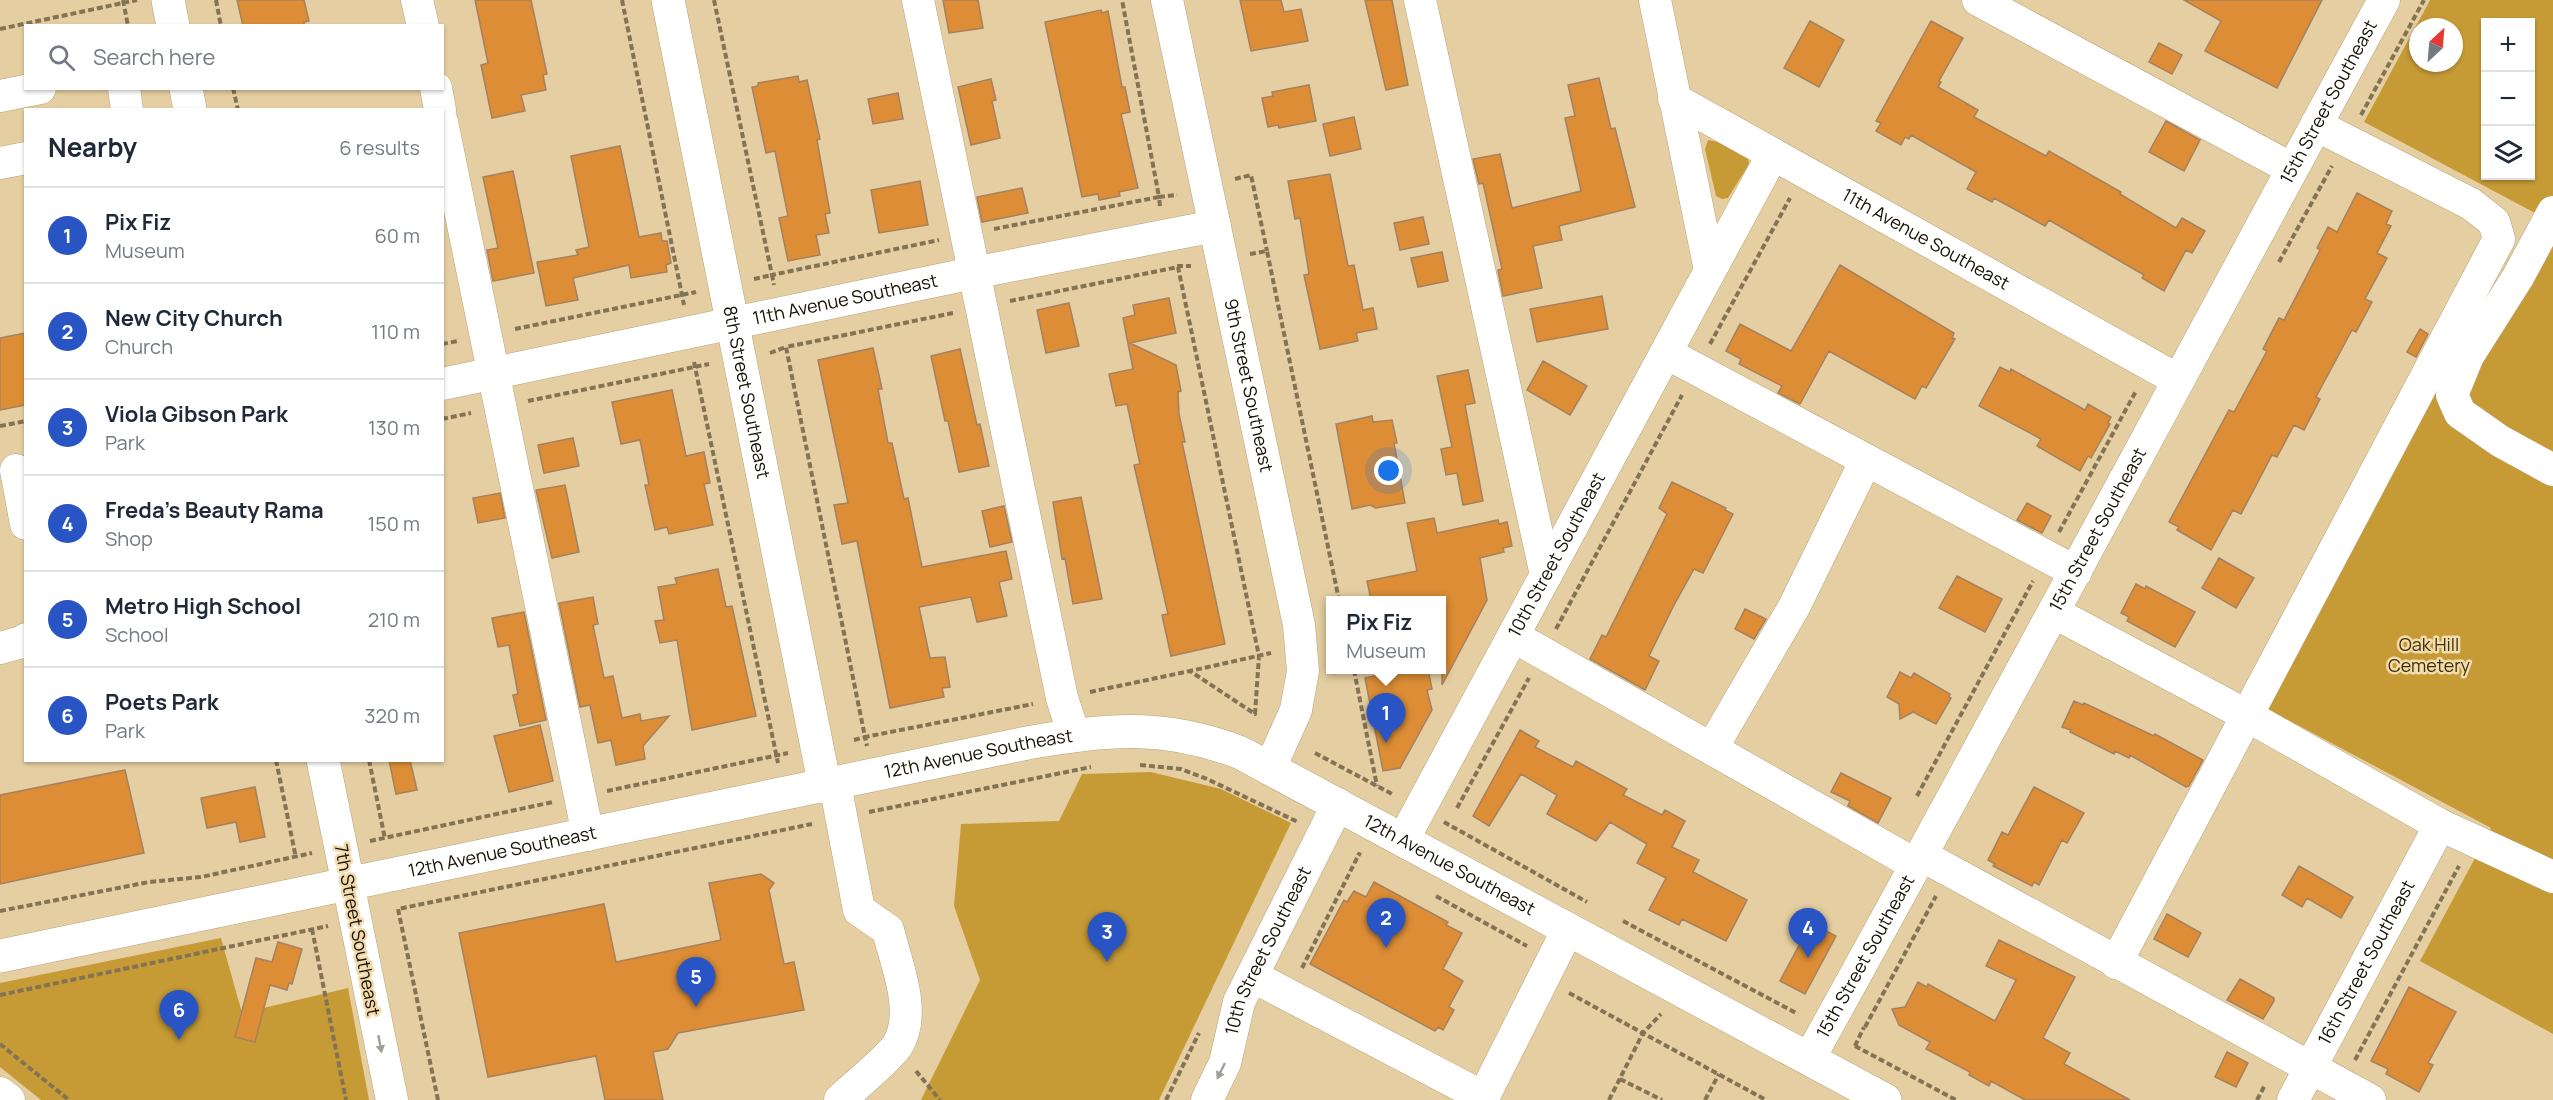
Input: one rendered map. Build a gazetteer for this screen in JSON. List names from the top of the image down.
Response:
{
  "streets": {
    "main road": ["8th Street Southeast", "12th Avenue Southeast", "7th Street Southeast"],
    "street": [
      "15th Street Southeast",
      "11th Avenue Southeast",
      "9th Street Southeast",
      "10th Street Southeast",
      "16th Street Southeast"
    ]
  },
  "crossings": [
    ["15th Street Southeast", "11th Avenue Southeast"],
    ["15th Street Southeast", "12th Avenue Southeast"],
    ["11th Avenue Southeast", "9th Street Southeast"],
    ["11th Avenue Southeast", "8th Street Southeast"],
    ["11th Avenue Southeast", "10th Street Southeast"],
    ["9th Street Southeast", "12th Avenue Southeast"],
    ["8th Street Southeast", "12th Avenue Southeast"],
    ["10th Street Southeast", "12th Avenue Southeast"],
    ["12th Avenue Southeast", "7th Street Southeast"]
  ],
  "one_way": ["7th Street Southeast"],
  "parks": ["Oak Hill Cemetery"],
  "north": "top right",
  "page": {
    "map_buttons": ["+", "−"],
    "search": "Search here",
    "heading": ["Nearby", "6 results"],
    "list": [
      {
        "mark": "1",
        "name": "Pix Fiz",
        "note": "Museum",
        "value": "60 m"
      },
      {
        "mark": "2",
        "name": "New City Church",
        "note": "Church",
        "value": "110 m"
      },
      {
        "mark": "3",
        "name": "Viola Gibson Park",
        "note": "Park",
        "value": "130 m"
      },
      {
        "mark": "4",
        "name": "Freda's Beauty Rama",
        "note": "Shop",
        "value": "150 m"
      },
      {
        "mark": "5",
        "name": "Metro High School",
        "note": "School",
        "value": "210 m"
      },
      {
        "mark": "6",
        "name": "Poets Park",
        "note": "Park",
        "value": "320 m"
      }
    ],
    "popup": ["Pix Fiz", "Museum"],
    "pins": [
      "1",
      "2",
      "4",
      "3",
      "5",
      "6"
    ]
  }
}
